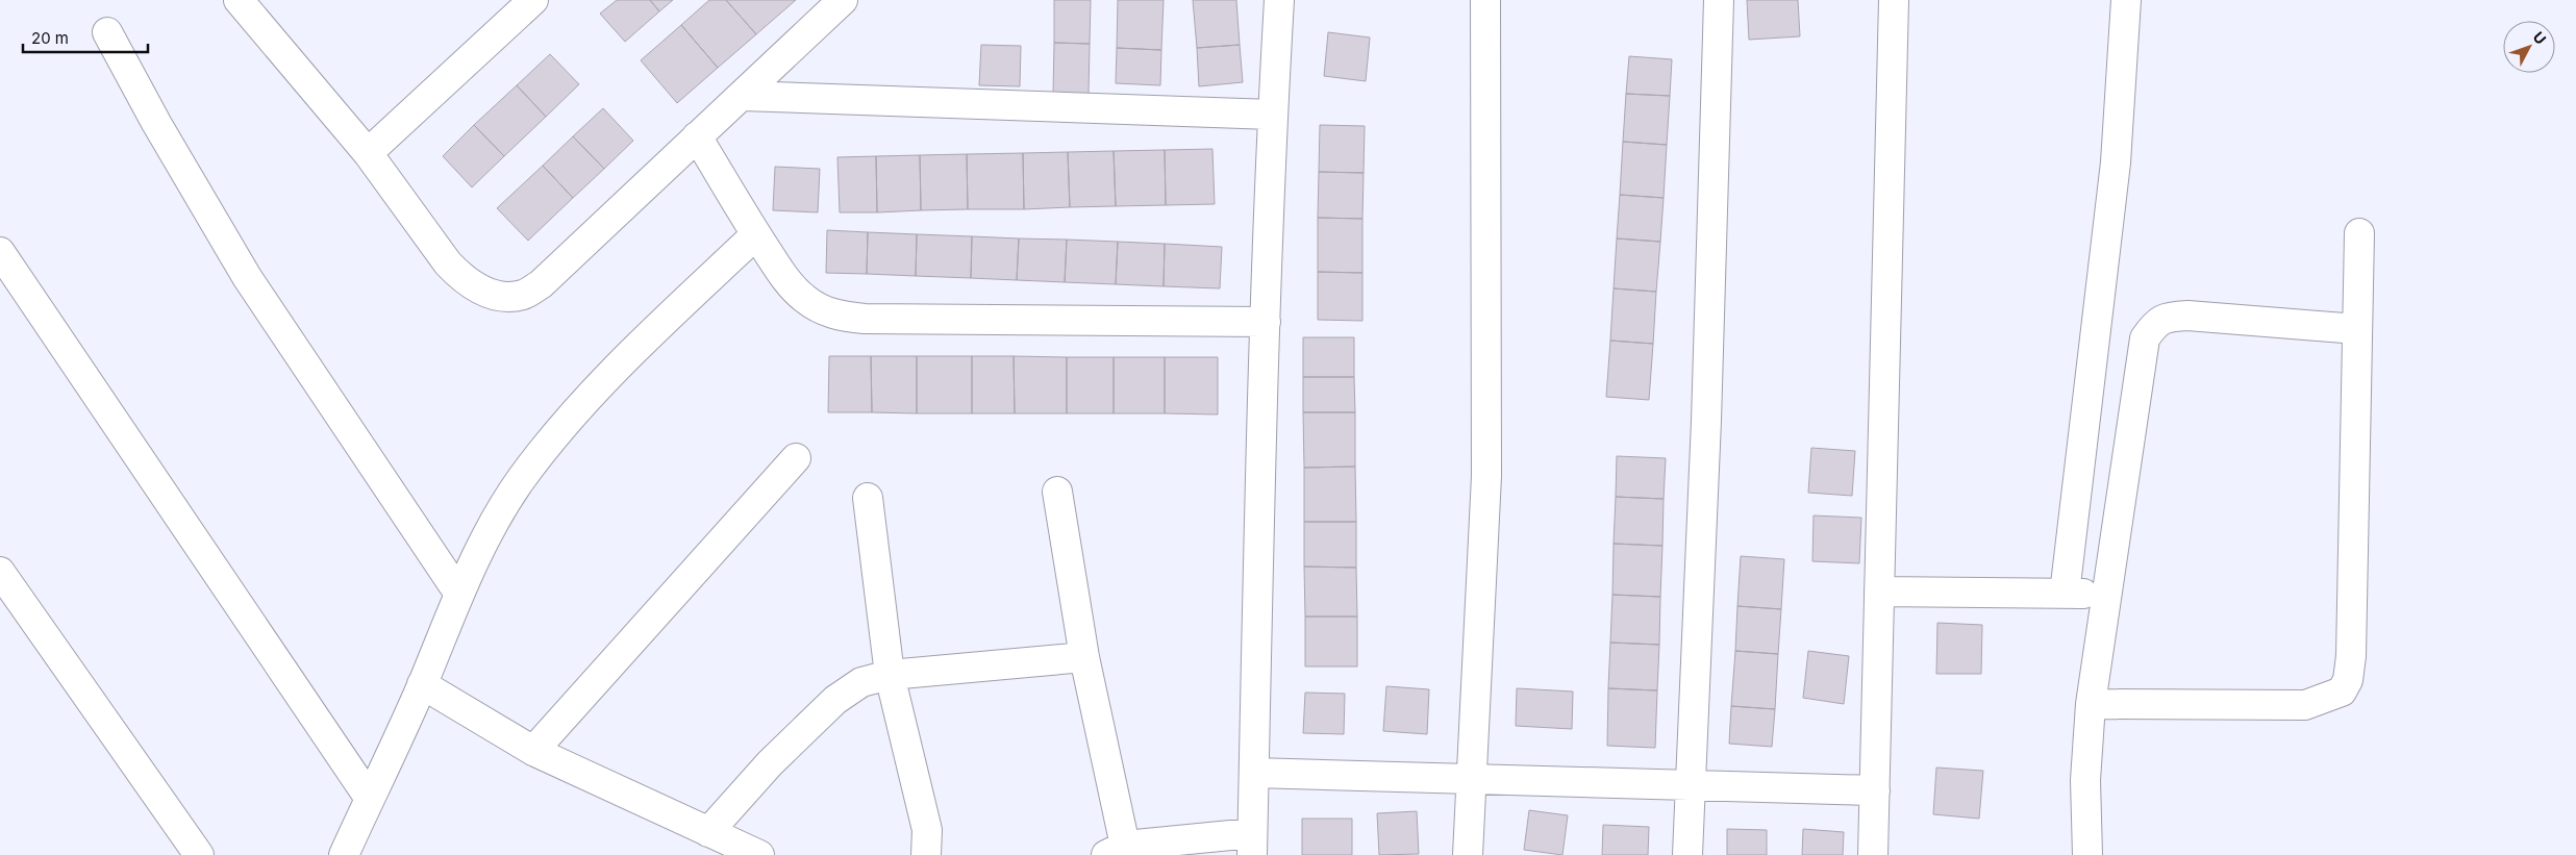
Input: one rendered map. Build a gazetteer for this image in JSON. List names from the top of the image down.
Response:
{
  "scale_bar": "20 m",
  "north": "top right"
}
